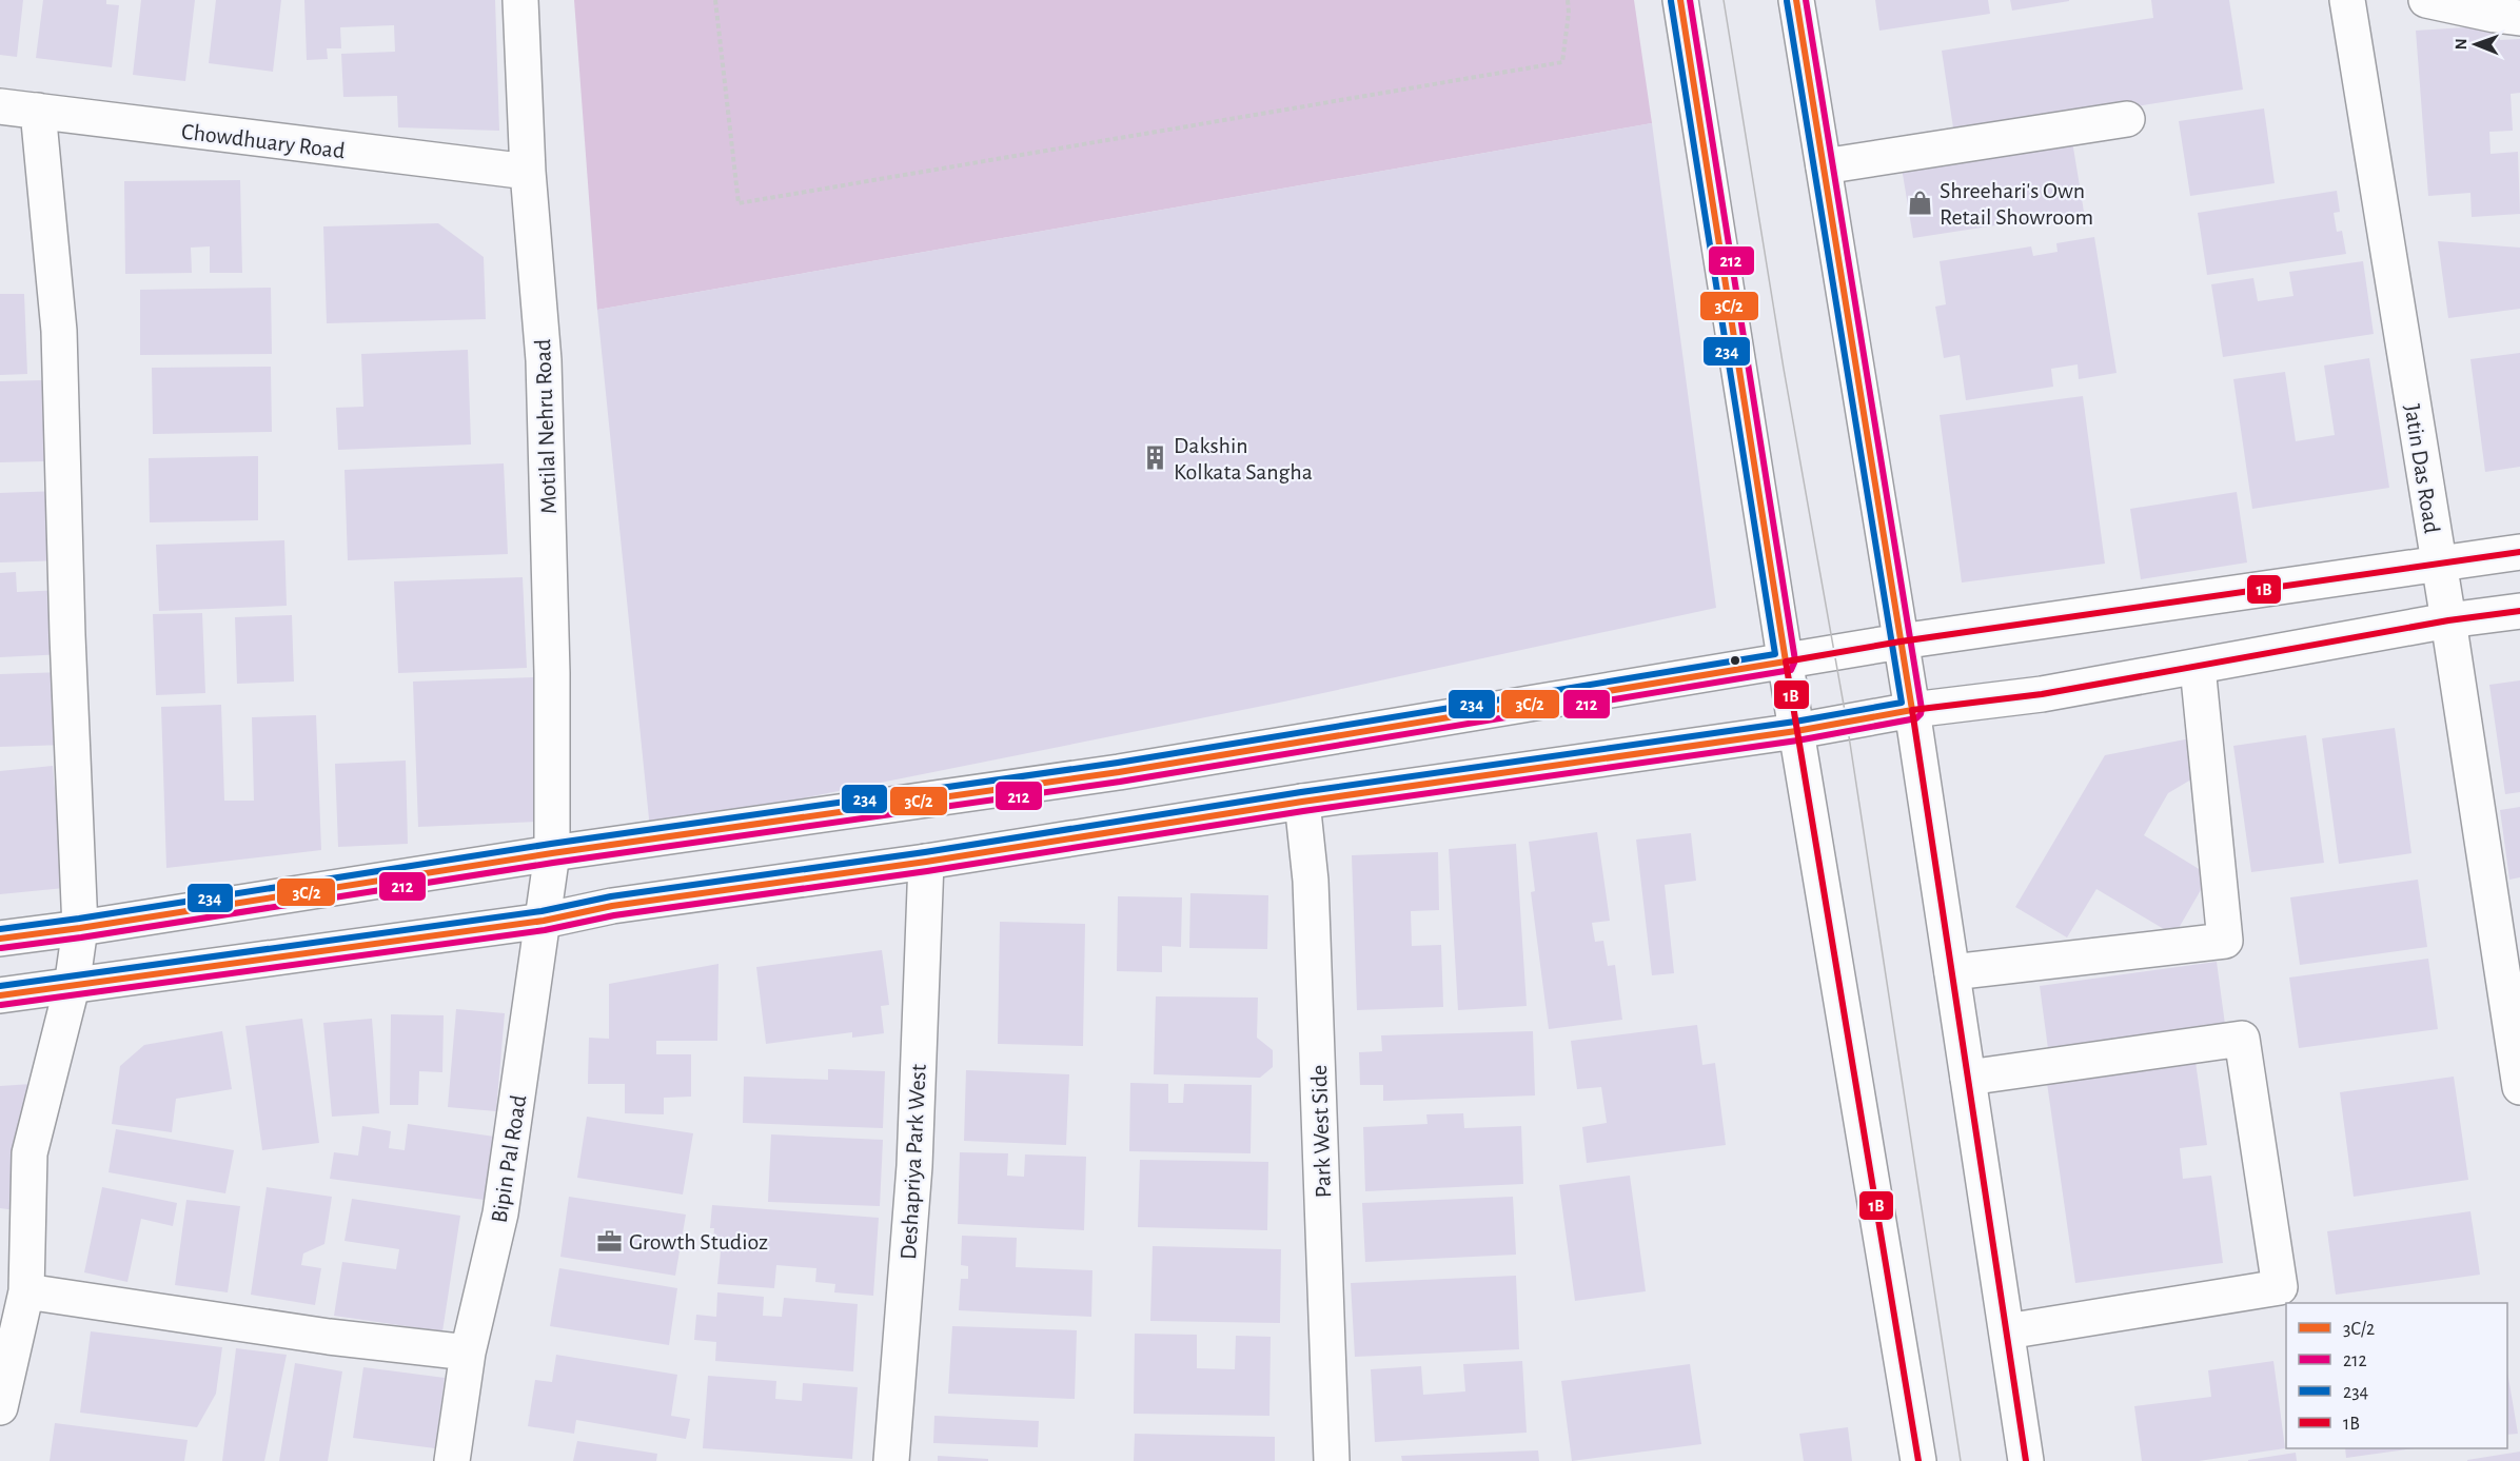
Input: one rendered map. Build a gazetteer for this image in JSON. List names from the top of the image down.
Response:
{
  "streets": {
    "main road": [
      "Chowdhuary Road",
      "Motilal Nehru Road",
      "Jatin Das Road",
      "Park West Side",
      "Bipin Pal Road",
      "Deshapriya Park West"
    ]
  },
  "crossings": [
    ["Chowdhuary Road", "Motilal Nehru Road"],
    ["Motilal Nehru Road", "Bipin Pal Road"]
  ],
  "places": {
    "shop": ["Shreehari's Own Retail Showroom"],
    "building": ["Dakshin Kolkata Sangha"],
    "office": ["Growth Studioz"]
  },
  "lines": [
    "transit line 3C/2",
    "transit line 212",
    "transit line 234",
    "transit line 1B"
  ],
  "legend": [
    "3C/2",
    "212",
    "234",
    "1B"
  ],
  "north": "left"
}
